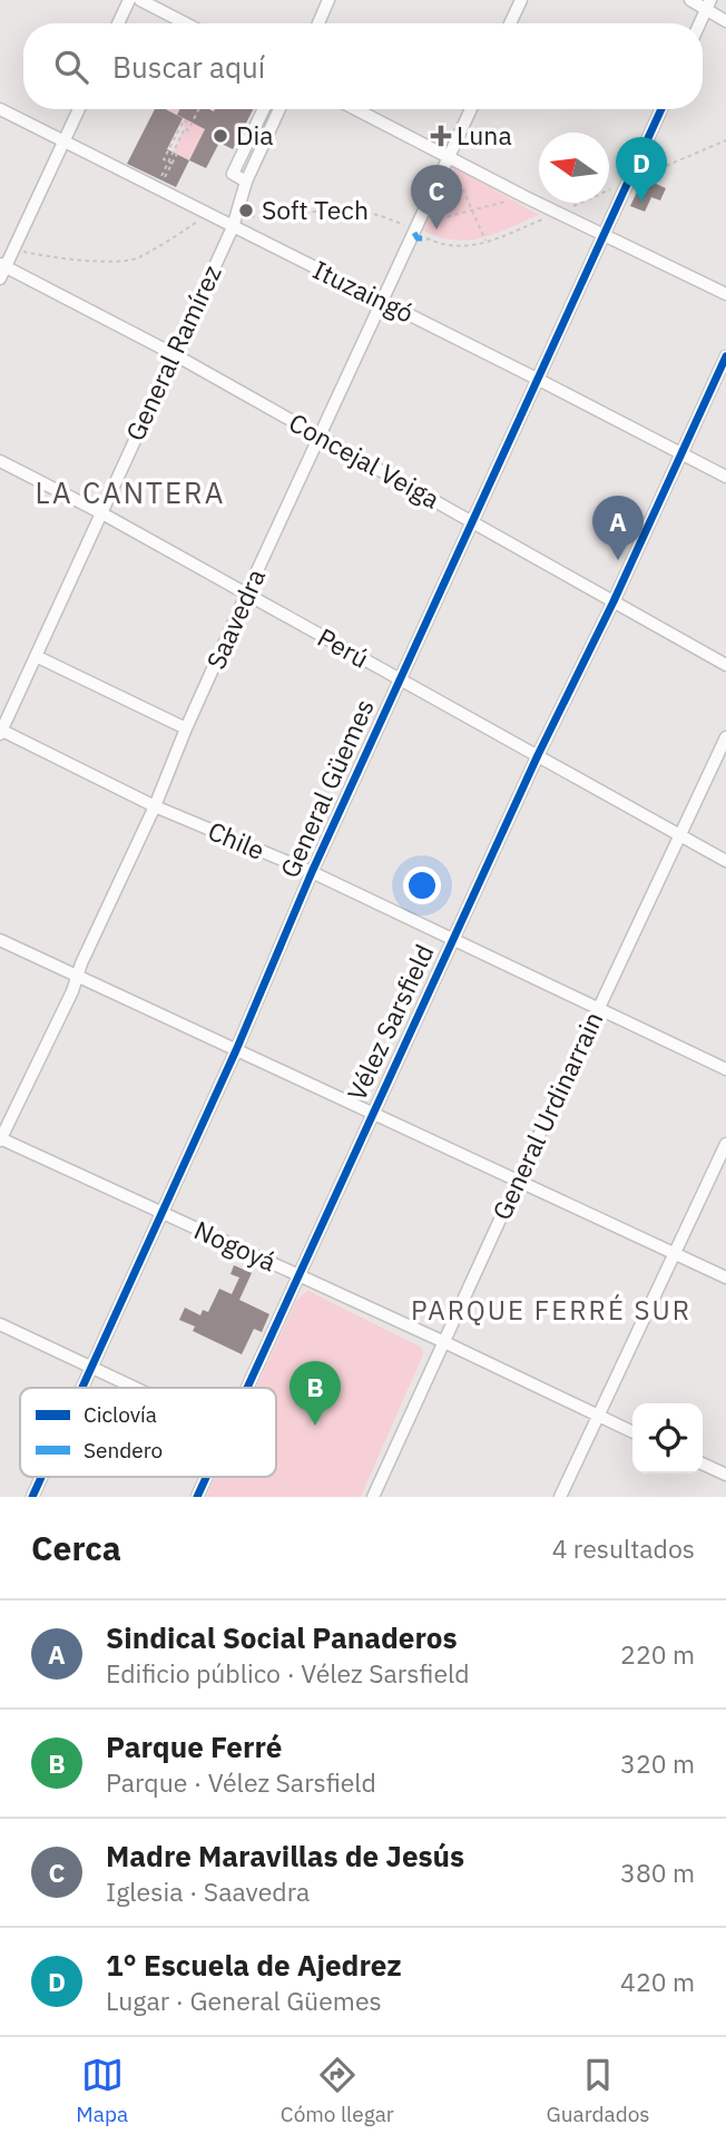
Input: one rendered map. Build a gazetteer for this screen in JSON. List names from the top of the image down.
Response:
{
  "streets": {
    "street": [
      "Ituzaingó",
      "General Ramírez",
      "Concejal Veiga",
      "Saavedra",
      "Perú",
      "General Güemes",
      "Chile",
      "Vélez Sarsfield",
      "General Urdinarrain",
      "Nogoyá"
    ]
  },
  "crossings": [
    ["Ituzaingó", "General Ramírez"],
    ["Ituzaingó", "Saavedra"],
    ["Ituzaingó", "General Güemes"],
    ["Ituzaingó", "Vélez Sarsfield"],
    ["General Ramírez", "Concejal Veiga"],
    ["General Ramírez", "Perú"],
    ["General Ramírez", "Chile"],
    ["Concejal Veiga", "Saavedra"],
    ["Concejal Veiga", "General Güemes"],
    ["Concejal Veiga", "Vélez Sarsfield"],
    ["Saavedra", "Perú"],
    ["Saavedra", "Chile"],
    ["Saavedra", "Nogoyá"],
    ["Perú", "General Güemes"],
    ["Perú", "Vélez Sarsfield"],
    ["Perú", "General Urdinarrain"],
    ["General Güemes", "Chile"],
    ["General Güemes", "Nogoyá"],
    ["Chile", "Vélez Sarsfield"],
    ["Chile", "General Urdinarrain"],
    ["Vélez Sarsfield", "Nogoyá"],
    ["General Urdinarrain", "Nogoyá"]
  ],
  "districts": ["LA CANTERA", "PARQUE FERRÉ SUR"],
  "places": {
    "other": ["Dia", "Soft Tech"],
    "health": ["Luna"]
  },
  "legend": ["Ciclovía", "Sendero"],
  "north": "left",
  "page": {
    "search": "Buscar aquí",
    "pins": [
      "D",
      "C",
      "A",
      "B"
    ],
    "heading": ["Cerca", "4 resultados"],
    "list": [
      {
        "mark": "A",
        "name": "Sindical Social Panaderos",
        "note": "Edificio público · Vélez Sarsfield",
        "value": "220 m"
      },
      {
        "mark": "B",
        "name": "Parque Ferré",
        "note": "Parque · Vélez Sarsfield",
        "value": "320 m"
      },
      {
        "mark": "C",
        "name": "Madre Maravillas de Jesús",
        "note": "Iglesia · Saavedra",
        "value": "380 m"
      },
      {
        "mark": "D",
        "name": "1° Escuela de Ajedrez",
        "note": "Lugar · General Güemes",
        "value": "420 m"
      }
    ],
    "nav": ["Mapa", "Cómo llegar", "Guardados"]
  }
}
